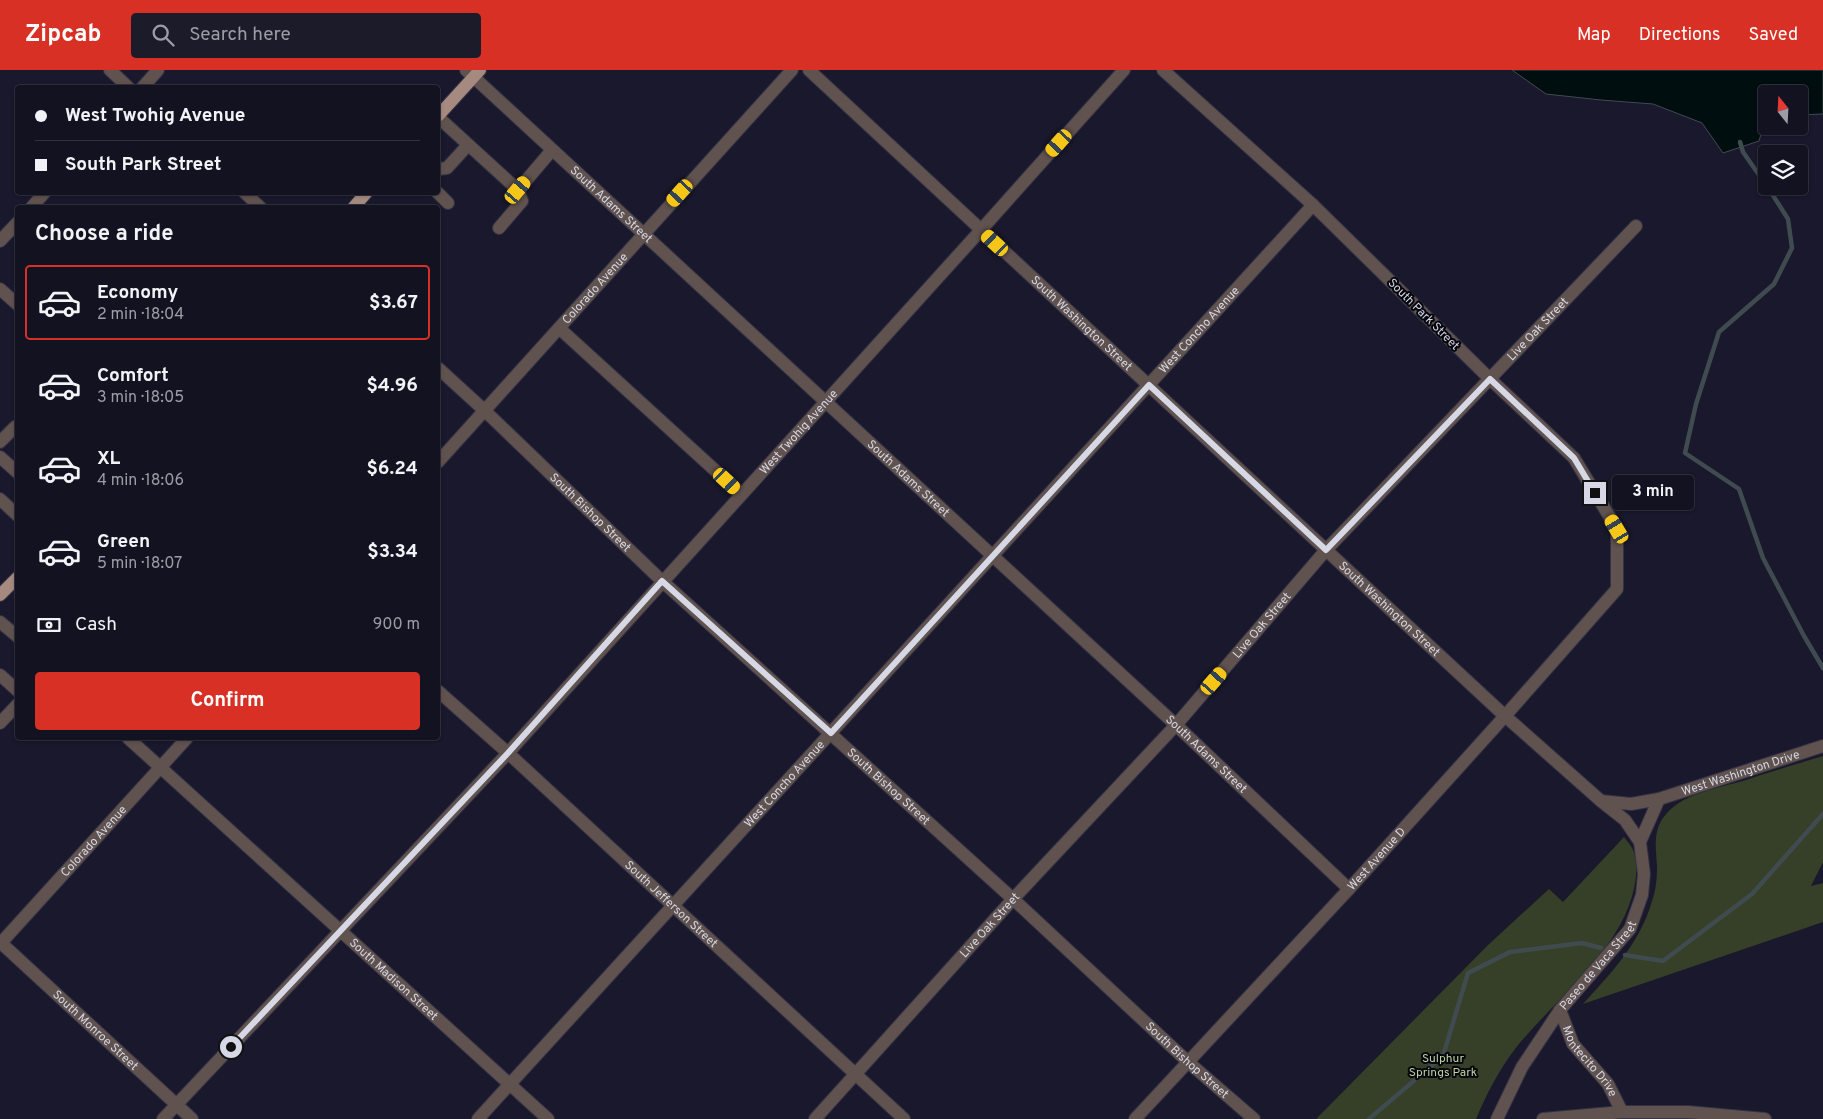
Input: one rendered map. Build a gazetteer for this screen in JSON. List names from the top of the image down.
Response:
{
  "streets": {
    "street": [
      "South Adams Street",
      "Colorado Avenue",
      "South Park Street",
      "South Washington Street",
      "Live Oak Street",
      "West Concho Avenue",
      "West Twohig Avenue",
      "South Bishop Street",
      "West Washington Drive",
      "West Avenue D",
      "South Jefferson Street",
      "Paseo de Vaca Street",
      "South Madison Street",
      "South Monroe Street",
      "Montecito Drive"
    ]
  },
  "crossings": [
    ["South Adams Street", "Colorado Avenue"],
    ["South Adams Street", "Live Oak Street"],
    ["South Adams Street", "West Concho Avenue"],
    ["South Adams Street", "West Twohig Avenue"],
    ["South Adams Street", "West Avenue D"],
    ["Colorado Avenue", "South Bishop Street"],
    ["Colorado Avenue", "South Madison Street"],
    ["Colorado Avenue", "South Monroe Street"],
    ["South Park Street", "Live Oak Street"],
    ["South Park Street", "West Concho Avenue"],
    ["South Park Street", "West Avenue D"],
    ["South Washington Street", "Live Oak Street"],
    ["South Washington Street", "West Concho Avenue"],
    ["South Washington Street", "West Twohig Avenue"],
    ["South Washington Street", "West Avenue D"],
    ["South Washington Street", "Paseo de Vaca Street"],
    ["Live Oak Street", "South Bishop Street"],
    ["Live Oak Street", "South Jefferson Street"],
    ["West Concho Avenue", "South Bishop Street"],
    ["West Concho Avenue", "South Jefferson Street"],
    ["West Concho Avenue", "South Madison Street"],
    ["West Twohig Avenue", "South Bishop Street"],
    ["West Twohig Avenue", "South Jefferson Street"],
    ["West Twohig Avenue", "South Madison Street"],
    ["West Twohig Avenue", "South Monroe Street"],
    ["South Bishop Street", "West Avenue D"],
    ["Paseo de Vaca Street", "Montecito Drive"]
  ],
  "parks": ["Sulphur Springs Park"],
  "north": "top",
  "page": {
    "header": "Zipcab",
    "search": "Search here",
    "nav": ["Map", "Directions", "Saved"],
    "banner": ["West Twohig Avenue", "South Park Street"],
    "heading": "Choose a ride",
    "list": [
      {
        "name": "Economy",
        "note": "2 min · 18:04",
        "value": "$3.67"
      },
      {
        "name": "Comfort",
        "note": "3 min · 18:05",
        "value": "$4.96"
      },
      {
        "name": "XL",
        "note": "4 min · 18:06",
        "value": "$6.24"
      },
      {
        "name": "Green",
        "note": "5 min · 18:07",
        "value": "$3.34"
      }
    ],
    "bubble": "3 min",
    "pay": ["Cash", "900 m"],
    "buttons": "Confirm"
  }
}
